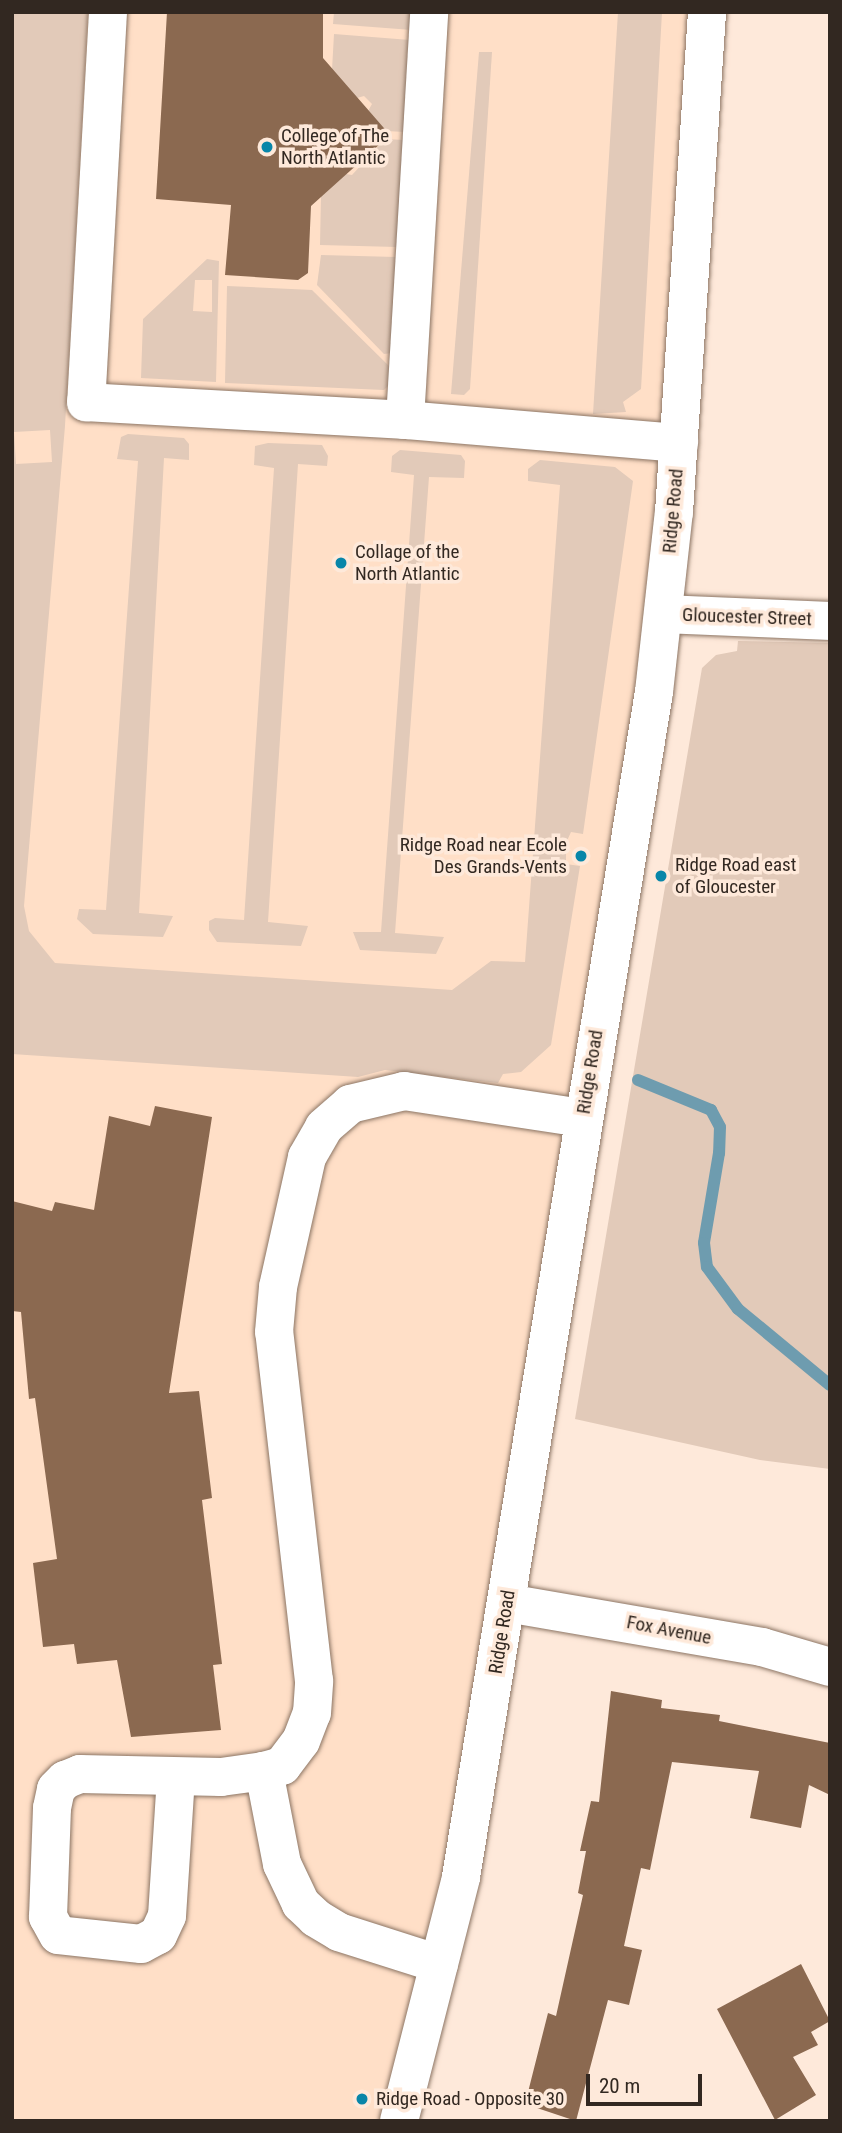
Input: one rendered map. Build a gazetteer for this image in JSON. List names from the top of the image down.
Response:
{
  "streets": {
    "street": ["Ridge Road", "Gloucester Street", "Fox Avenue"]
  },
  "crossings": [
    ["Ridge Road", "Gloucester Street"],
    ["Ridge Road", "Fox Avenue"]
  ],
  "places": [
    "College of The North Atlantic",
    "Collage of the North Atlantic",
    "Ridge Road near Ecole Des Grands-Vents",
    "Ridge Road east of Gloucester",
    "Ridge Road - Opposite 30"
  ],
  "scale_bar": "20 m"
}
